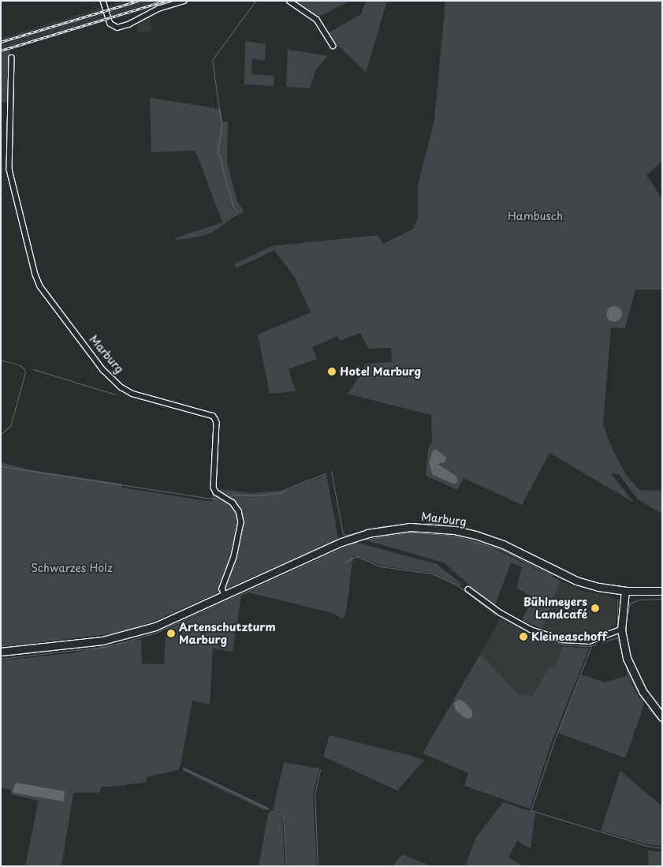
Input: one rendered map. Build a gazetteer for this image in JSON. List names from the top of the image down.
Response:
{
  "streets": {
    "street": ["Marburg"]
  },
  "parks": ["Hambusch", "Schwarzes Holz"],
  "places": [
    "Hotel Marburg",
    "Bühlmeyers Landcafé",
    "Artenschutzturm Marburg",
    "Kleineaschoff"
  ]
}
